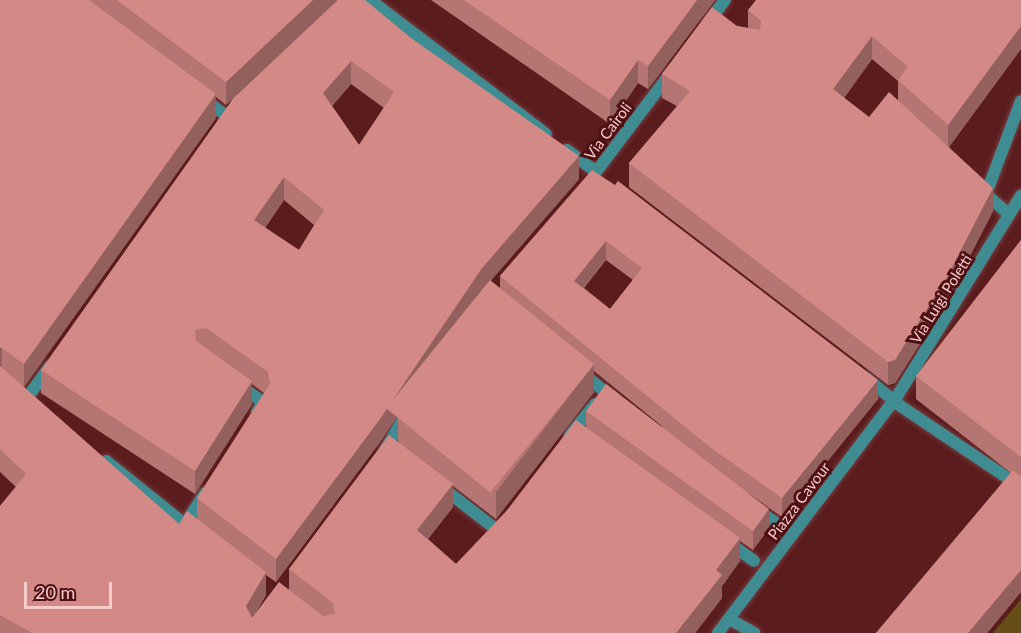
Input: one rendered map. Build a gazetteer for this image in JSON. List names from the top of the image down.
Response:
{
  "streets": {
    "street": ["Via Cairoli", "Via Luigi Poletti", "Piazza Cavour"]
  },
  "crossings": [
    ["Via Luigi Poletti", "Piazza Cavour"]
  ],
  "scale_bar": "20 m"
}
